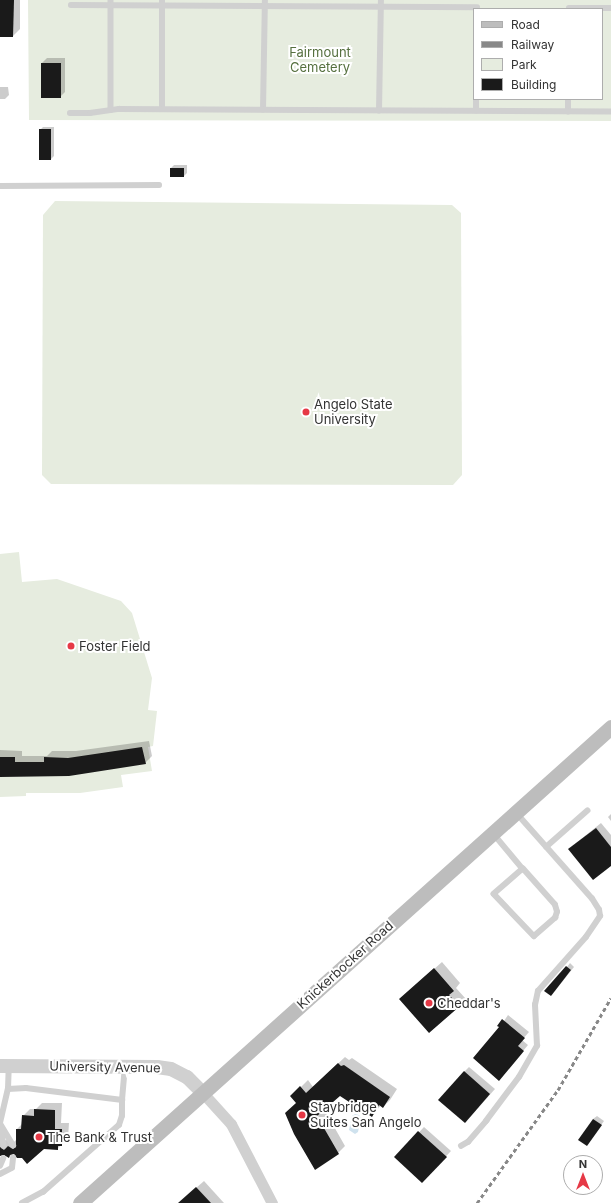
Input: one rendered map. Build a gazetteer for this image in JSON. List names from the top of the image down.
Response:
{
  "streets": {
    "main road": ["Knickerbocker Road"],
    "street": ["University Avenue"]
  },
  "crossings": [
    ["Knickerbocker Road", "University Avenue"]
  ],
  "parks": ["Fairmount Cemetery"],
  "places": [
    "Angelo State University",
    "Foster Field",
    "Cheddar's",
    "Staybridge Suites San Angelo",
    "The Bank & Trust"
  ],
  "legend": [
    "Road",
    "Railway",
    "Park",
    "Building"
  ],
  "north": "top"
}
